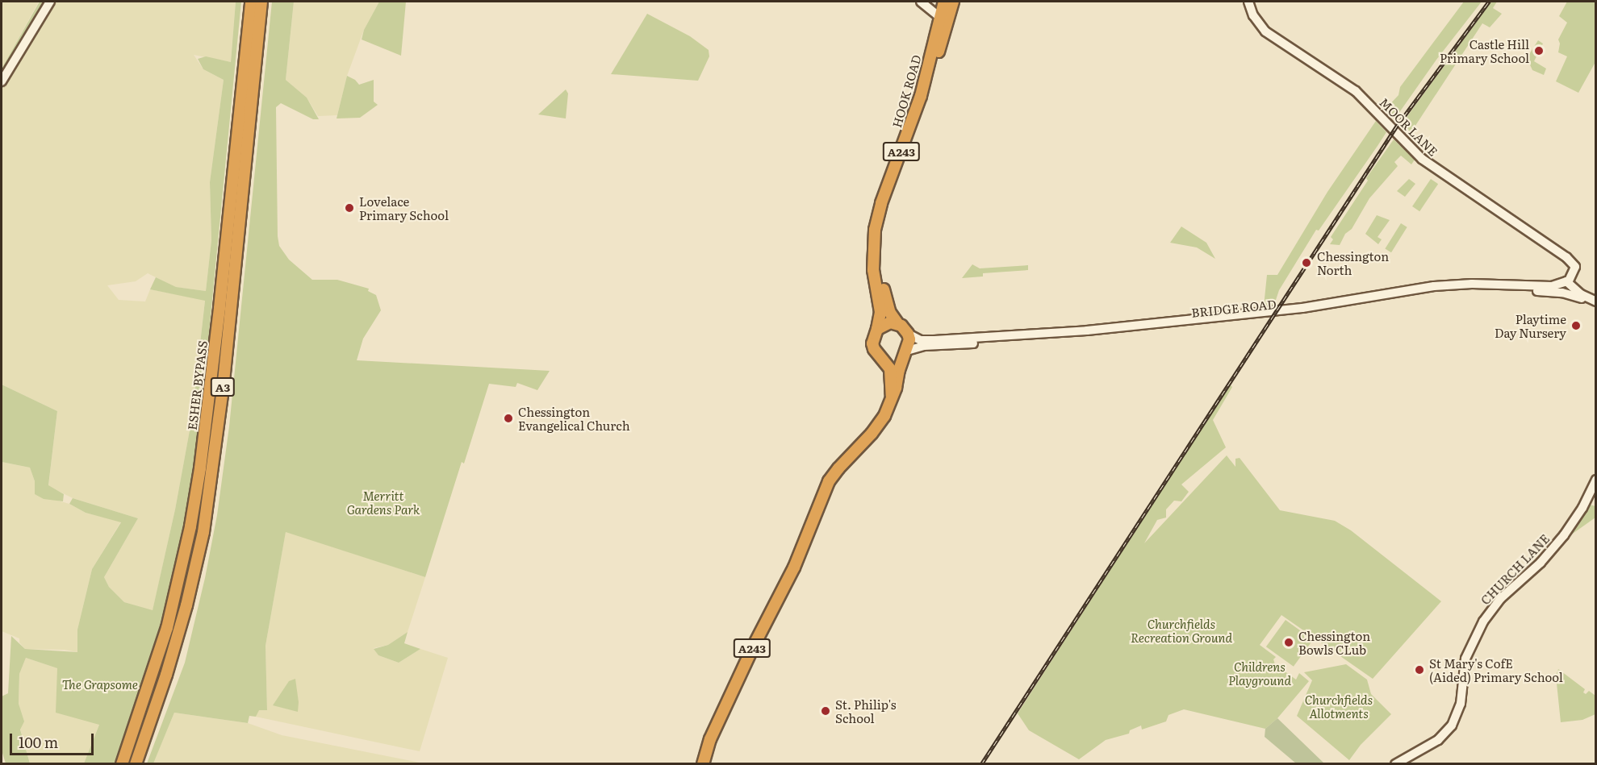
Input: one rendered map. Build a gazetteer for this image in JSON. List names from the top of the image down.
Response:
{
  "streets": {
    "highway": [
      "HOOK ROAD",
      "A243",
      "ESHER BYPASS",
      "A3"
    ],
    "street": ["MOOR LANE", "BRIDGE ROAD", "CHURCH LANE"]
  },
  "crossings": [
    ["HOOK ROAD", "A243"],
    ["HOOK ROAD", "BRIDGE ROAD"],
    ["MOOR LANE", "BRIDGE ROAD"],
    ["A243", "BRIDGE ROAD"]
  ],
  "parks": [
    "Merritt Gardens Park",
    "Churchfields Recreation Ground",
    "Childrens Playground",
    "The Grapsome",
    "Churchfields Allotments"
  ],
  "places": [
    "Castle Hill Primary School",
    "Lovelace Primary School",
    "Chessington North",
    "Playtime Day Nursery",
    "Chessington Evangelical Church",
    "Chessington Bowls CLub",
    "St Mary's CofE (Aided) Primary School",
    "St. Philip's School"
  ],
  "scale_bar": "100 m"
}
